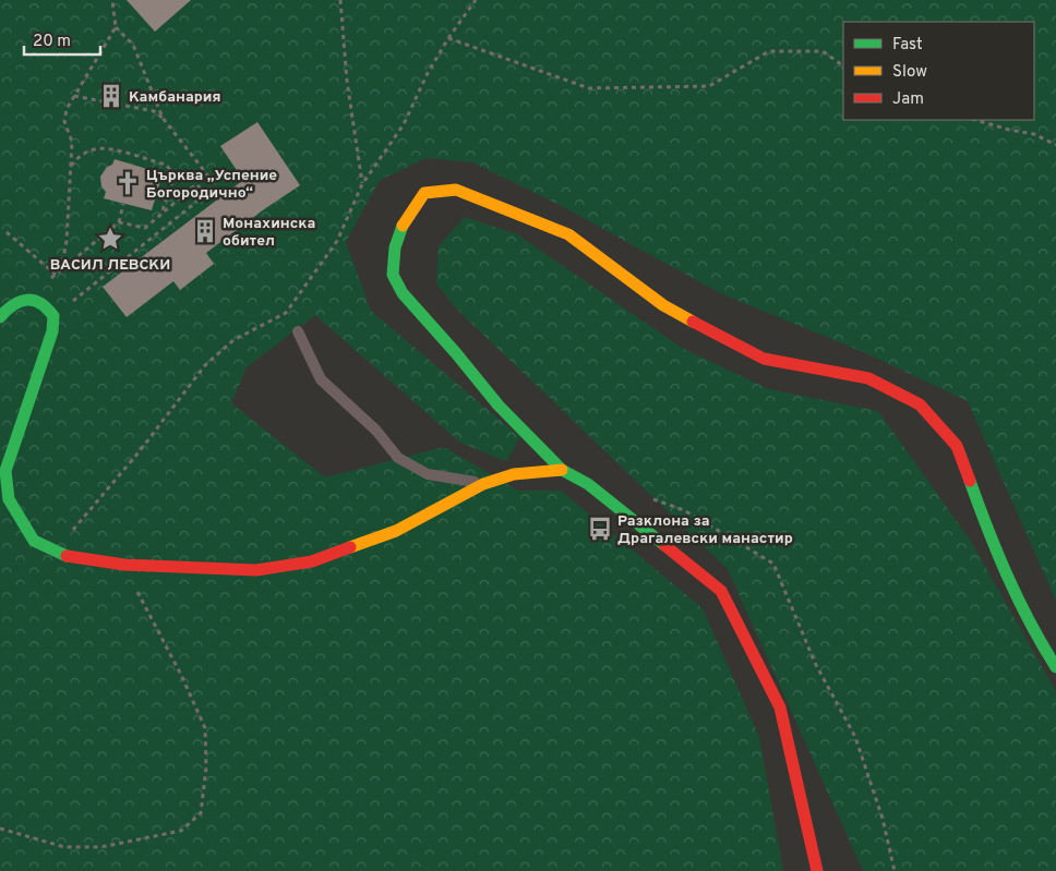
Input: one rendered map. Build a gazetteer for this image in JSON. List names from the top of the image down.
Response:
{
  "places": {
    "building": ["Камбанария", "Монахинска обител"],
    "church": ["Църква „Успение Богородично“"],
    "place": ["ВАСИЛ ЛЕВСКИ"],
    "bus stop": ["Разклона за Драгалевски манастир"]
  },
  "legend": ["Fast", "Slow", "Jam"],
  "scale_bar": "20 m"
}
